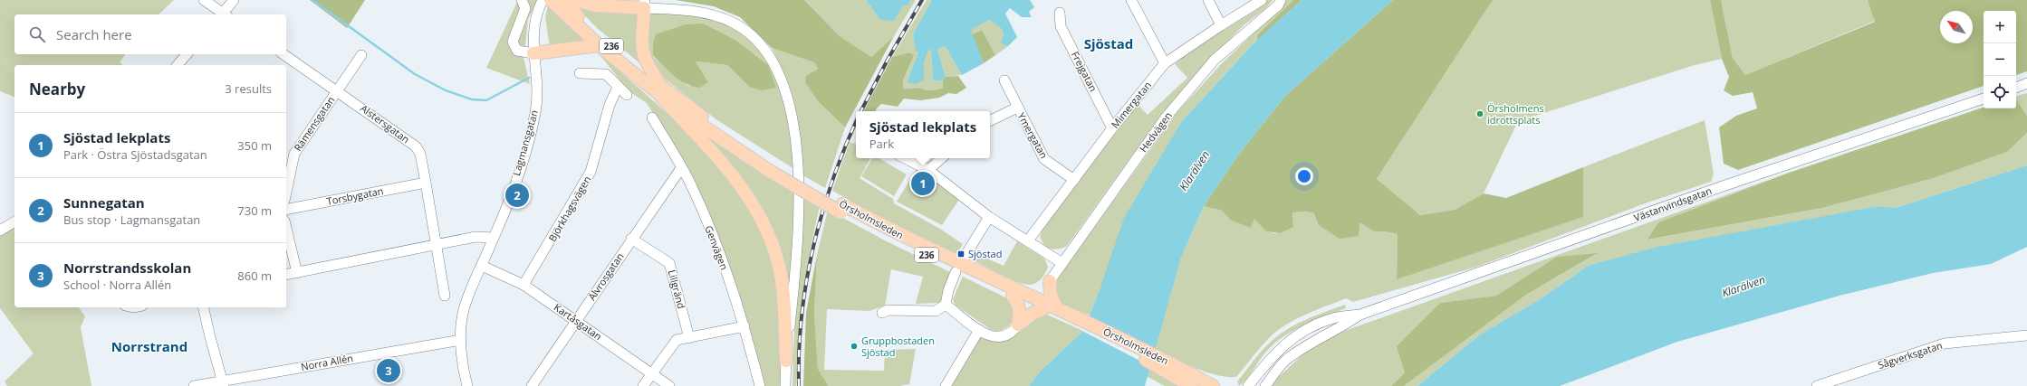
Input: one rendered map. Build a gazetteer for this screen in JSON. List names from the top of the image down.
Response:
{
  "streets": {
    "main road": ["236", "Örsholmsleden"],
    "street": [
      "Frejgatan",
      "Mimergatan",
      "Rämensgatan",
      "Alstersgatan",
      "Hedvägen",
      "Ymergatan",
      "Lagmansgatan",
      "Torsbygatan",
      "Västanvindsgatan",
      "Björkhagsvägen",
      "Genvägen",
      "Älvrosgatan",
      "Lillgränd",
      "Kartåsgatan",
      "Sågverksgatan",
      "Norra Allén"
    ]
  },
  "crossings": [
    ["Frejgatan", "Mimergatan"],
    ["Mimergatan", "Ymergatan"],
    ["Rämensgatan", "Alstersgatan"],
    ["Alstersgatan", "Torsbygatan"],
    ["Lagmansgatan", "Örsholmsleden"],
    ["Lagmansgatan", "Kartåsgatan"],
    ["Lagmansgatan", "Norra Allén"],
    ["Björkhagsvägen", "Kartåsgatan"],
    ["Genvägen", "Älvrosgatan"],
    ["Älvrosgatan", "Lillgränd"],
    ["Älvrosgatan", "Kartåsgatan"]
  ],
  "districts": ["Sjöstad", "Norrstrand"],
  "water": ["Klarälven"],
  "places": {
    "other": ["Örsholmens idrottsplats", "Gruppbostaden Sjöstad"],
    "transit": ["Sjöstad"]
  },
  "north": "top left",
  "page": {
    "map_buttons": ["+", "−"],
    "search": "Search here",
    "heading": ["Nearby", "3 results"],
    "popup": ["Sjöstad lekplats", "Park"],
    "list": [
      {
        "mark": "1",
        "name": "Sjöstad lekplats",
        "note": "Park · Östra Sjöstadsgatan",
        "value": "350 m"
      },
      {
        "mark": "2",
        "name": "Sunnegatan",
        "note": "Bus stop · Lagmansgatan",
        "value": "730 m"
      },
      {
        "mark": "3",
        "name": "Norrstrandsskolan",
        "note": "School · Norra Allén",
        "value": "860 m"
      }
    ],
    "pins": ["1", "2", "3"]
  }
}
